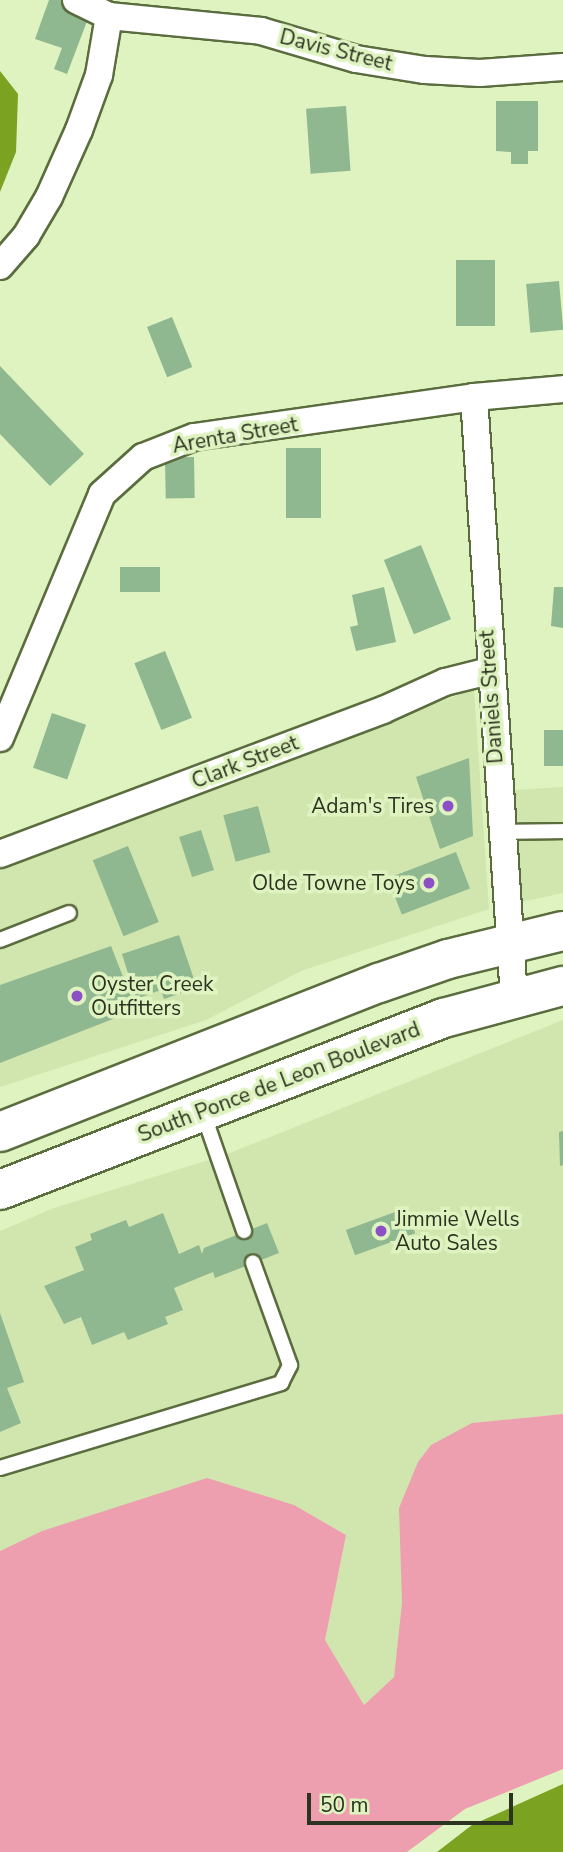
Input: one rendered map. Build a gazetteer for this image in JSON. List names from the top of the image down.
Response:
{
  "streets": {
    "highway": ["South Ponce de Leon Boulevard"],
    "street": [
      "Davis Street",
      "Arenta Street",
      "Daniels Street",
      "Clark Street"
    ]
  },
  "crossings": [
    ["Arenta Street", "Daniels Street"],
    ["Daniels Street", "Clark Street"],
    ["Daniels Street", "South Ponce de Leon Boulevard"]
  ],
  "places": [
    "Adam's Tires",
    "Olde Towne Toys",
    "Oyster Creek Outfitters",
    "Jimmie Wells Auto Sales"
  ],
  "scale_bar": "50 m"
}
